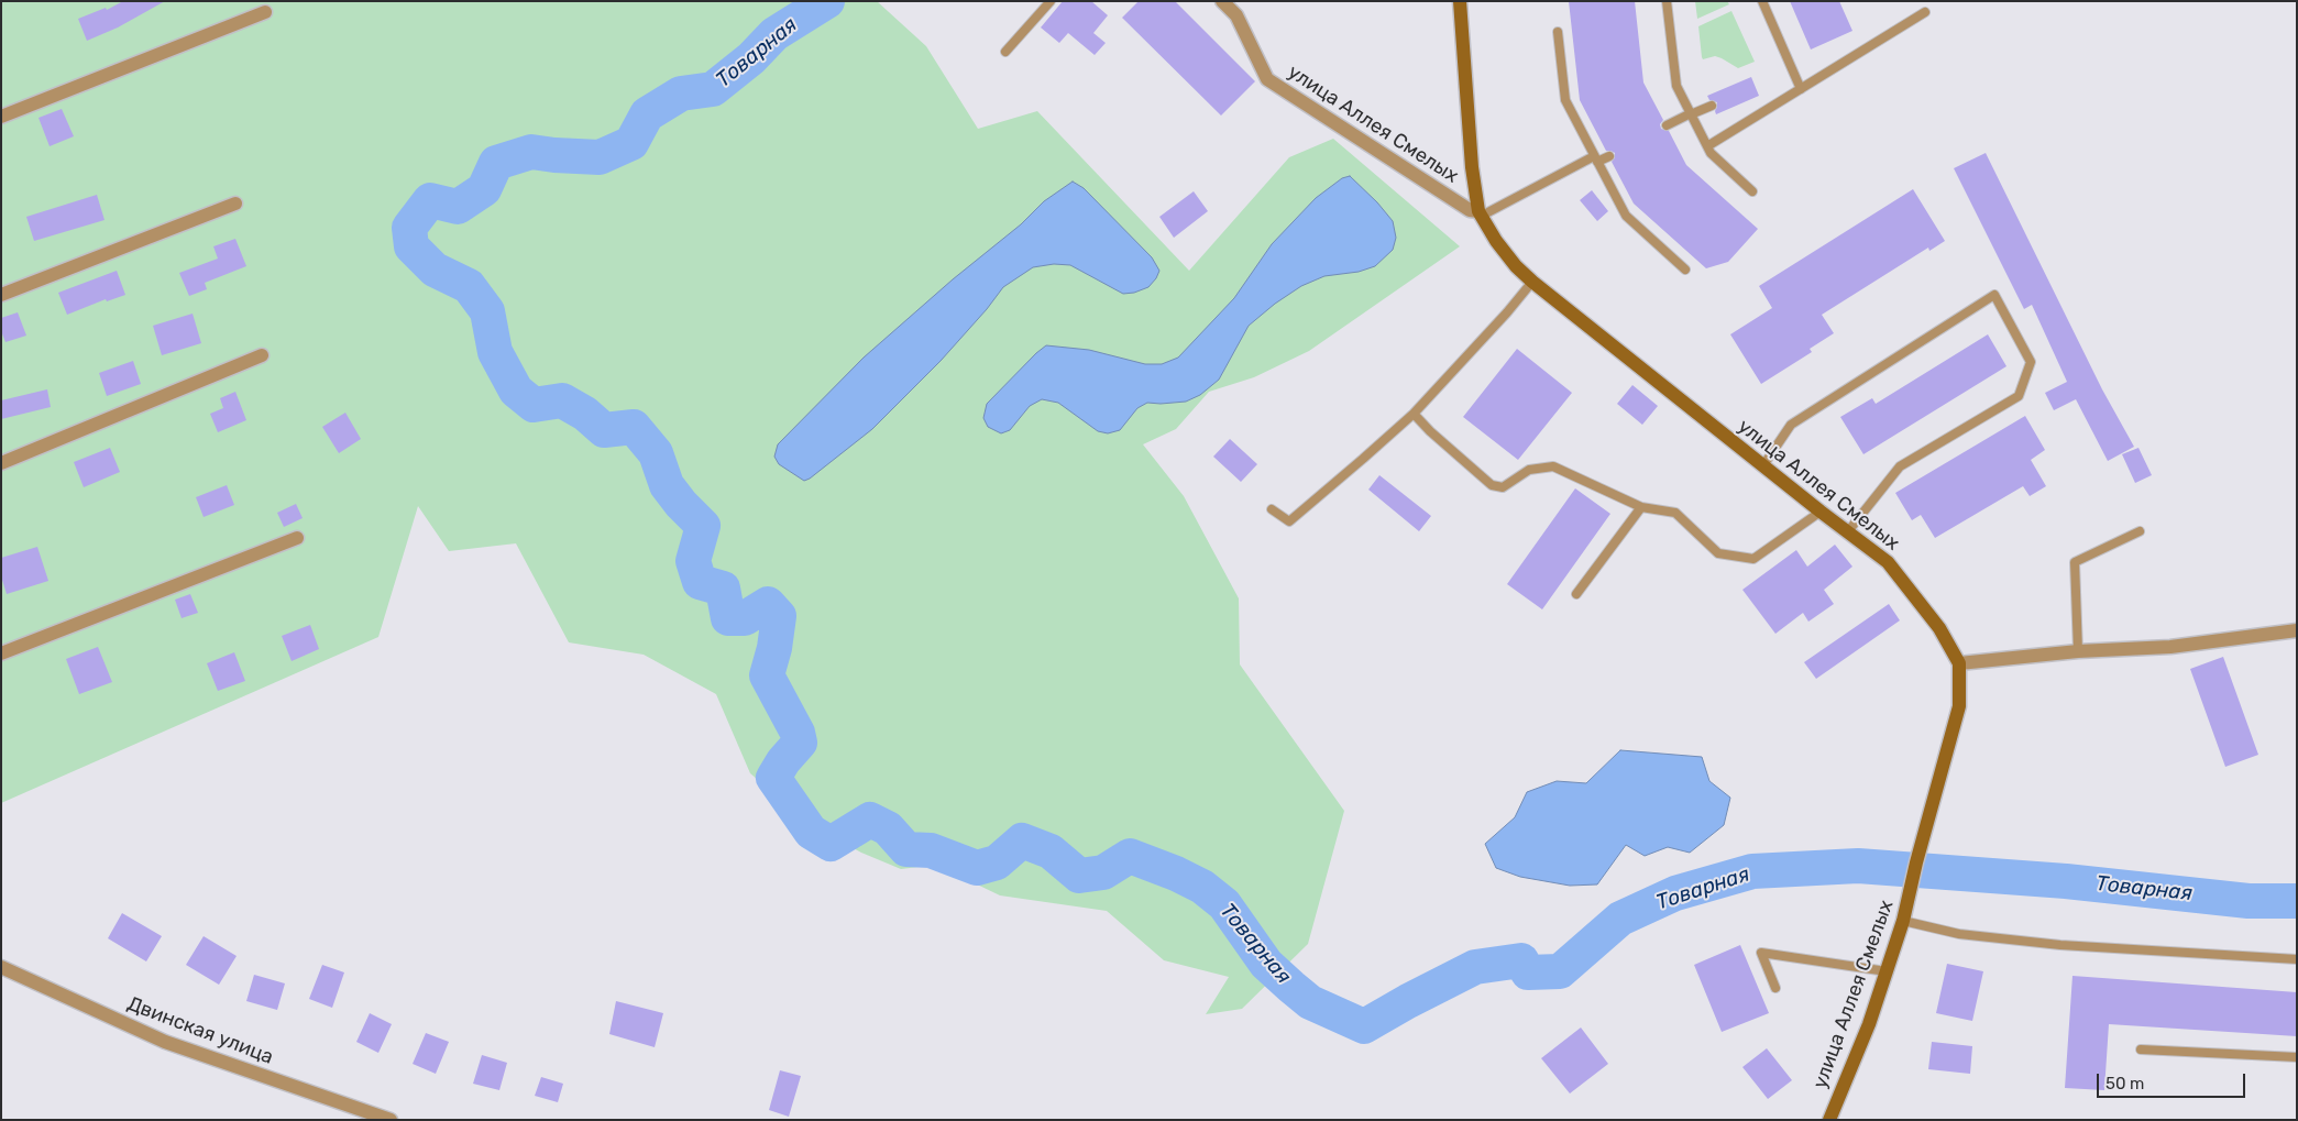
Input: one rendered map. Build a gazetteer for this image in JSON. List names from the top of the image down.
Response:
{
  "streets": {
    "main road": ["улица Аллея Смелых"],
    "street": ["Двинская улица"]
  },
  "water": ["Товарная"],
  "scale_bar": "50 m"
}
